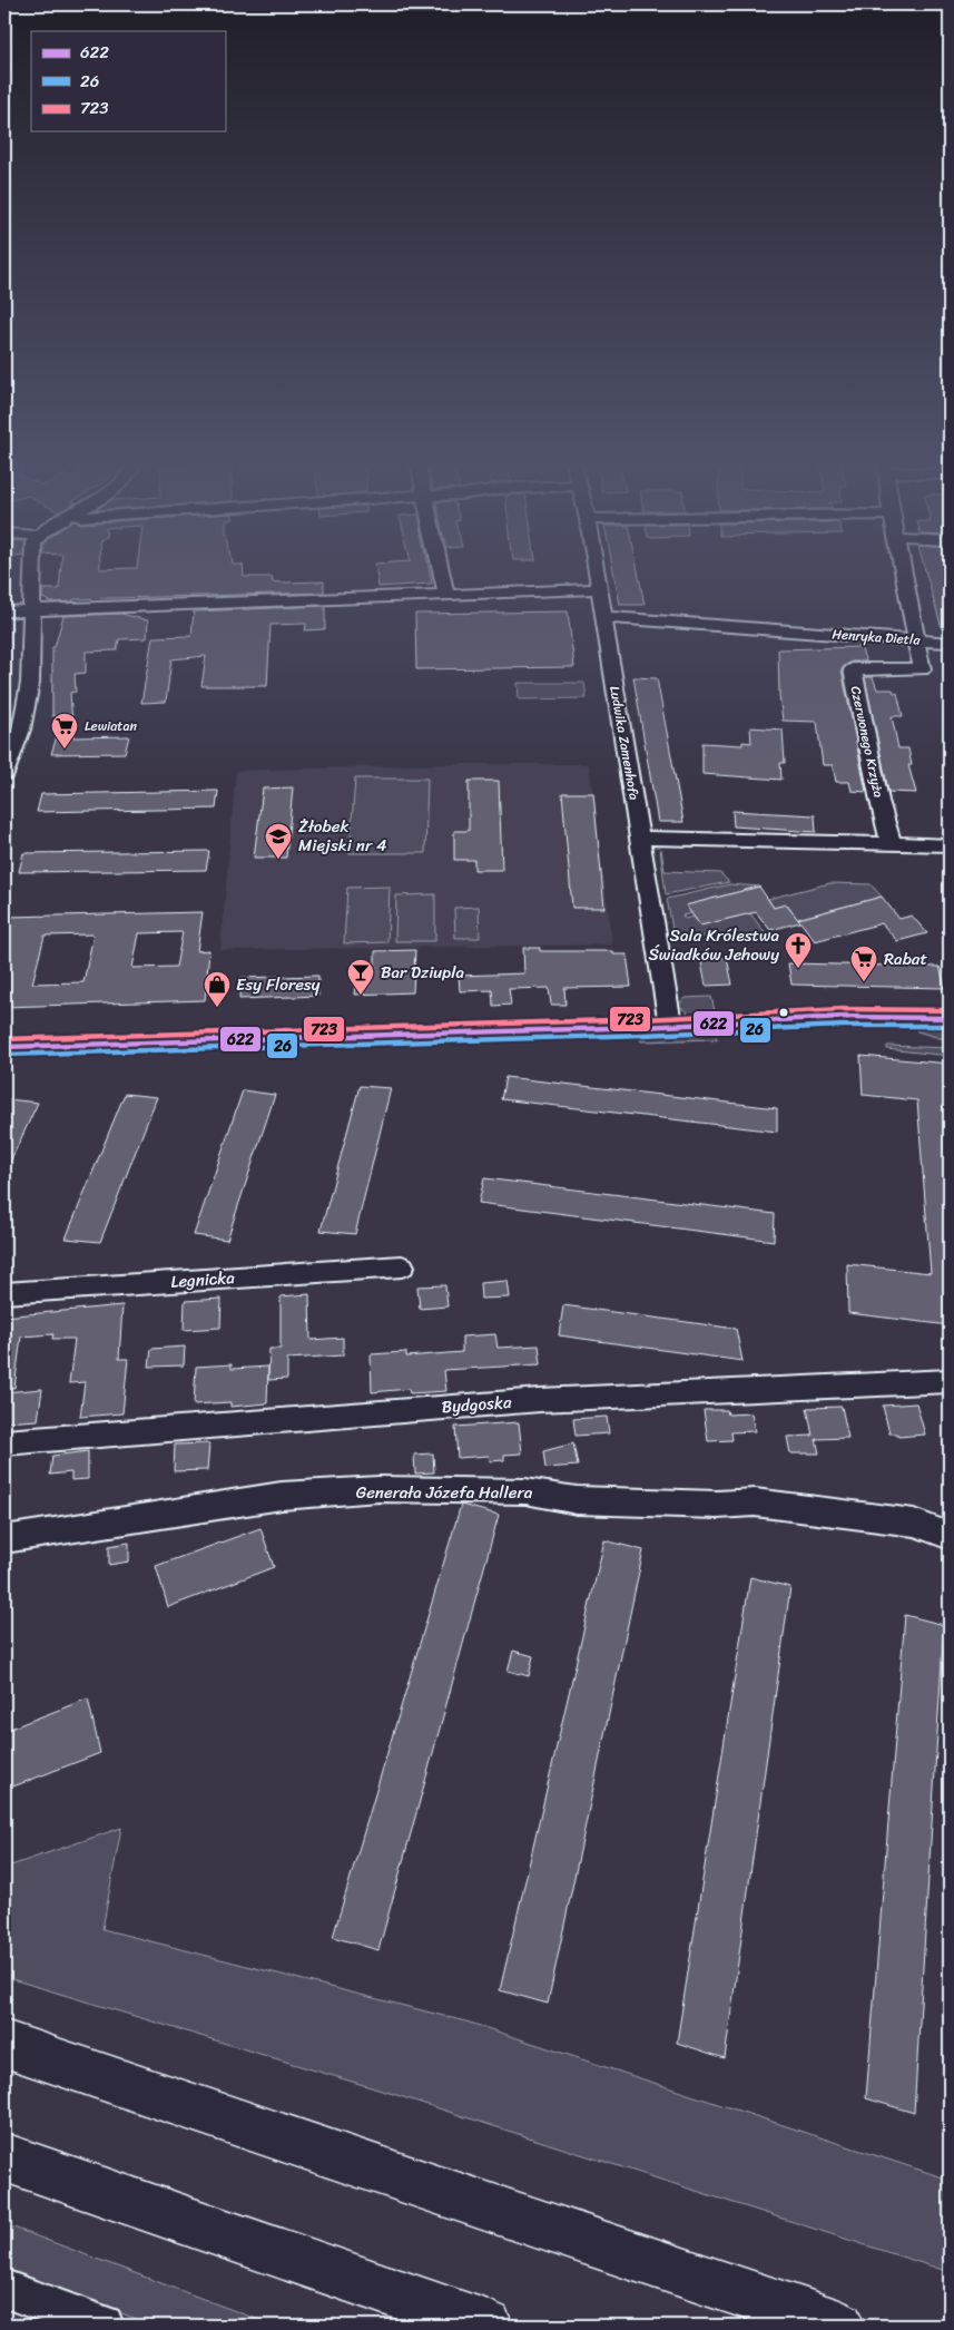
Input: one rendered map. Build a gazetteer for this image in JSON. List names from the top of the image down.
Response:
{
  "streets": {
    "street": [
      "Henryka Dietla",
      "Czerwonego Krzyża",
      "Ludwika Zamenhofa",
      "Legnicka",
      "Bydgoska",
      "Generała Józefa Hallera"
    ]
  },
  "crossings": [
    ["Henryka Dietla", "Czerwonego Krzyża"],
    ["Henryka Dietla", "Ludwika Zamenhofa"]
  ],
  "places": {
    "supermarket": ["Lewiatan", "Rabat"],
    "school or university": ["Żłobek Miejski nr 4"],
    "church": ["Sala Królestwa Świadków Jehowy"],
    "bar": ["Bar Dziupla"],
    "shop": ["Esy Floresy"]
  },
  "lines": ["transit line 723", "transit line 622", "transit line 26"],
  "legend": ["622", "26", "723"]
}
